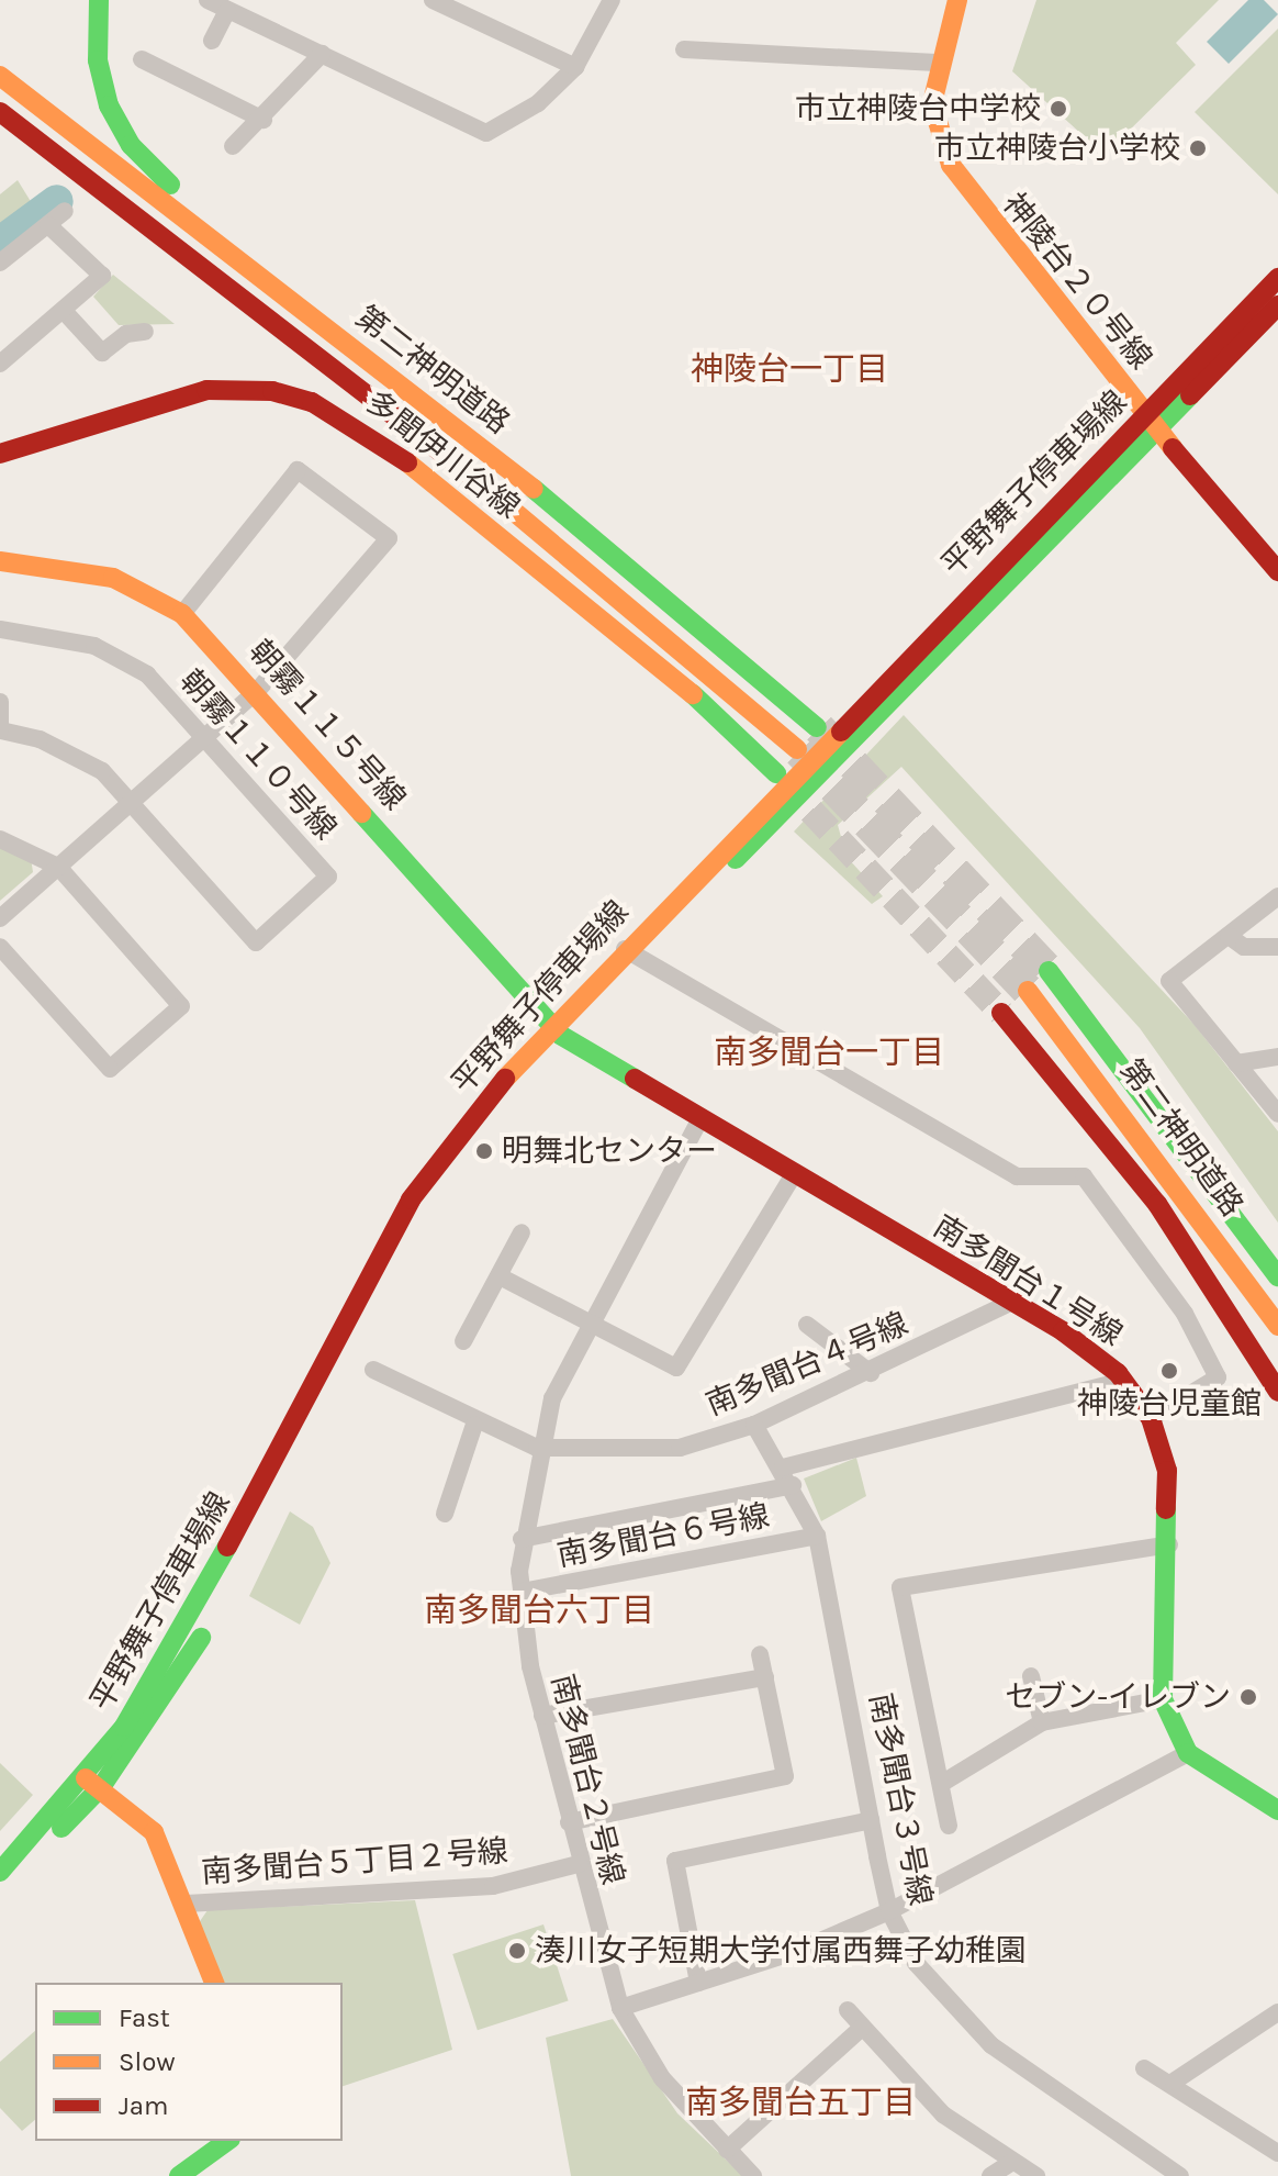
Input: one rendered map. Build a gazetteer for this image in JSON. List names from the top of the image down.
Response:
{
  "streets": {
    "main road": [
      "神陵台２０号線",
      "第二神明道路",
      "多聞伊川谷線",
      "平野舞子停車場線",
      "朝霧１１５号線",
      "南多聞台１号線"
    ],
    "street": [
      "朝霧１１０号線",
      "南多聞台４号線",
      "南多聞台６号線",
      "南多聞台２号線",
      "南多聞台３号線",
      "南多聞台５丁目２号線"
    ]
  },
  "crossings": [
    ["神陵台２０号線", "平野舞子停車場線"],
    ["平野舞子停車場線", "朝霧１１５号線"],
    ["平野舞子停車場線", "南多聞台１号線"],
    ["朝霧１１５号線", "南多聞台１号線"],
    ["南多聞台１号線", "南多聞台４号線"],
    ["南多聞台１号線", "南多聞台２号線"],
    ["南多聞台４号線", "南多聞台２号線"],
    ["南多聞台４号線", "南多聞台３号線"],
    ["南多聞台６号線", "南多聞台２号線"],
    ["南多聞台６号線", "南多聞台３号線"],
    ["南多聞台２号線", "南多聞台５丁目２号線"]
  ],
  "districts": [
    "神陵台一丁目",
    "南多聞台一丁目",
    "南多聞台六丁目",
    "南多聞台五丁目"
  ],
  "places": [
    "市立神陵台中学校",
    "市立神陵台小学校",
    "明舞北センター",
    "神陵台児童館",
    "セブン-イレブン",
    "湊川女子短期大学付属西舞子幼稚園"
  ],
  "legend": ["Fast", "Slow", "Jam"]
}
